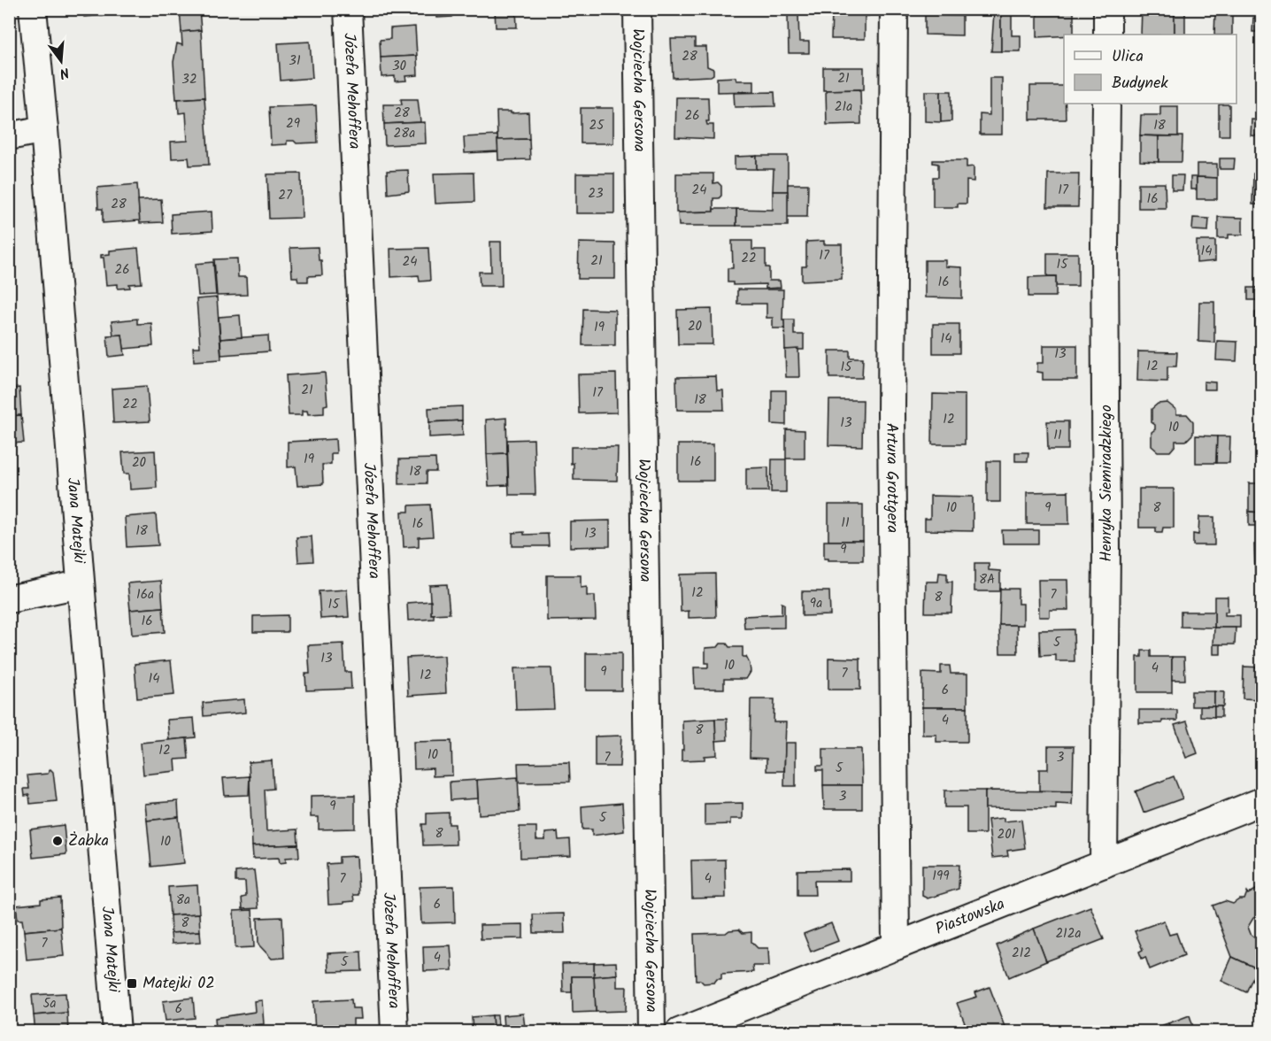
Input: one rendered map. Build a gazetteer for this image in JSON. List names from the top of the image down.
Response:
{
  "streets": {
    "street": [
      "Wojciecha Gersona",
      "Józefa Mehoffera",
      "Artura Grottgera",
      "Henryka Siemiradzkiego",
      "Jana Matejki",
      "Piastowska"
    ]
  },
  "crossings": [
    ["Artura Grottgera", "Piastowska"],
    ["Henryka Siemiradzkiego", "Piastowska"]
  ],
  "places": {
    "other": ["Żabka"],
    "transit": ["Matejki 02"]
  },
  "house_numbers": [
    "28",
    "31",
    "30",
    "21",
    "32",
    "21a",
    "28",
    "26",
    "29",
    "25",
    "18",
    "28a",
    "24",
    "17",
    "23",
    "27",
    "16",
    "28",
    "14",
    "17",
    "22",
    "21",
    "24",
    "15",
    "26",
    "16",
    "20",
    "19",
    "14",
    "13",
    "12",
    "15",
    "21",
    "17",
    "18",
    "22",
    "12",
    "13",
    "10",
    "11",
    "19",
    "16",
    "20",
    "18",
    "10",
    "9",
    "8",
    "11",
    "16",
    "18",
    "13",
    "9",
    "8A",
    "12",
    "16a",
    "7",
    "8",
    "9a",
    "15",
    "16",
    "5",
    "13",
    "10",
    "4",
    "9",
    "7",
    "12",
    "14",
    "6",
    "4",
    "8",
    "12",
    "10",
    "7",
    "3",
    "5",
    "3",
    "9",
    "5",
    "8",
    "201",
    "10",
    "199",
    "7",
    "4",
    "8a",
    "6",
    "8",
    "212a",
    "7",
    "212",
    "4",
    "5",
    "5a",
    "6"
  ],
  "legend": ["Ulica", "Budynek"],
  "north": "bottom"
}
